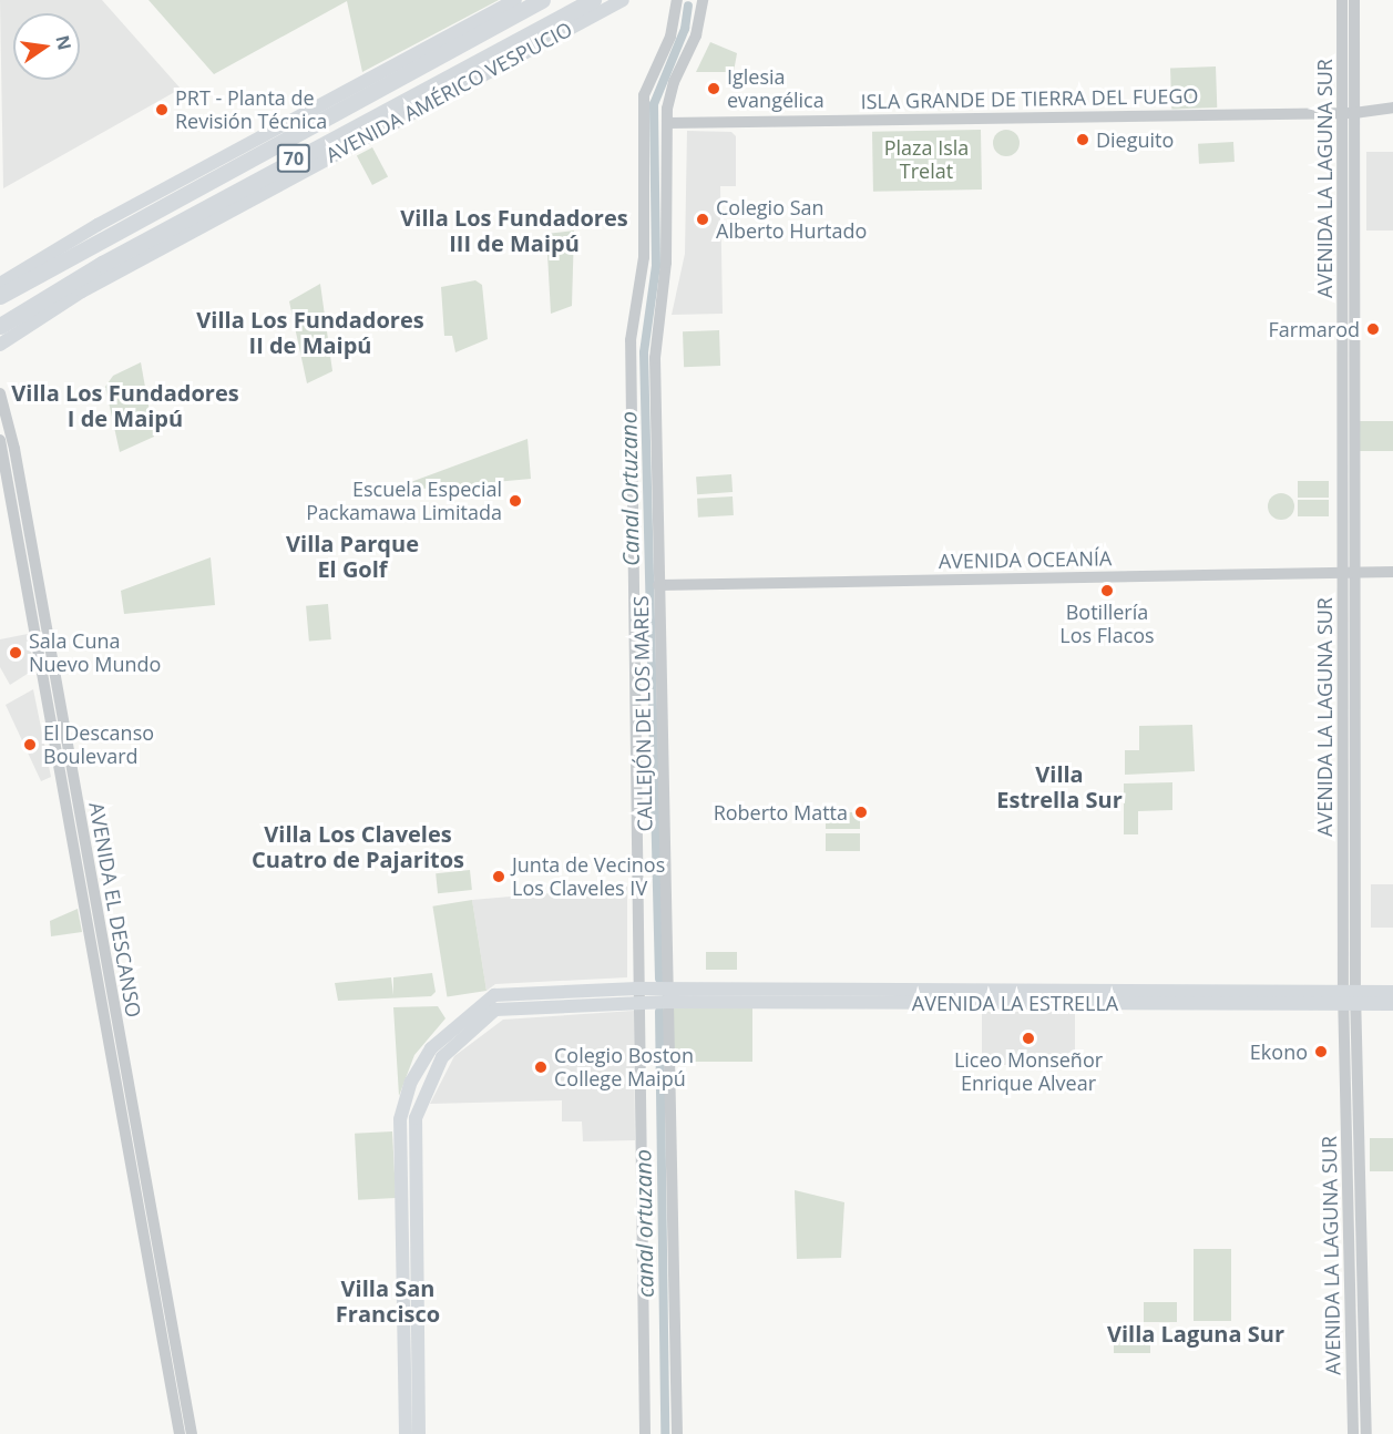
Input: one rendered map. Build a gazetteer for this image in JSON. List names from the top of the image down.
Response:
{
  "streets": {
    "highway": ["70"],
    "main road": ["AVENIDA AMÉRICO VESPUCIO", "AVENIDA LA ESTRELLA"],
    "street": [
      "ISLA GRANDE DE TIERRA DEL FUEGO",
      "AVENIDA LA LAGUNA SUR",
      "AVENIDA OCEANÍA",
      "CALLEJÓN DE LOS MARES",
      "AVENIDA EL DESCANSO"
    ]
  },
  "crossings": [
    ["ISLA GRANDE DE TIERRA DEL FUEGO", "AVENIDA LA LAGUNA SUR"],
    ["ISLA GRANDE DE TIERRA DEL FUEGO", "CALLEJÓN DE LOS MARES"],
    ["AVENIDA LA LAGUNA SUR", "AVENIDA OCEANÍA"],
    ["AVENIDA LA LAGUNA SUR", "AVENIDA LA ESTRELLA"],
    ["AVENIDA OCEANÍA", "CALLEJÓN DE LOS MARES"],
    ["CALLEJÓN DE LOS MARES", "AVENIDA LA ESTRELLA"]
  ],
  "districts": [
    "Villa Los Fundadores III de Maipú",
    "Villa Los Fundadores II de Maipú",
    "Villa Los Fundadores I de Maipú",
    "Villa Parque El Golf",
    "Villa Estrella Sur",
    "Villa Los Claveles Cuatro de Pajaritos",
    "Villa San Francisco",
    "Villa Laguna Sur"
  ],
  "water": ["Canal Ortuzano", "canal ortuzano"],
  "parks": ["Plaza Isla Trelat"],
  "places": [
    "Iglesia evangélica",
    "PRT - Planta de Revisión Técnica",
    "Dieguito",
    "Colegio San Alberto Hurtado",
    "Farmarod",
    "Escuela Especial Packamawa Limitada",
    "Botillería Los Flacos",
    "Sala Cuna Nuevo Mundo",
    "El Descanso Boulevard",
    "Roberto Matta",
    "Junta de Vecinos Los Claveles IV",
    "Liceo Monseñor Enrique Alvear",
    "Ekono",
    "Colegio Boston College Maipú"
  ],
  "north": "right"
}
